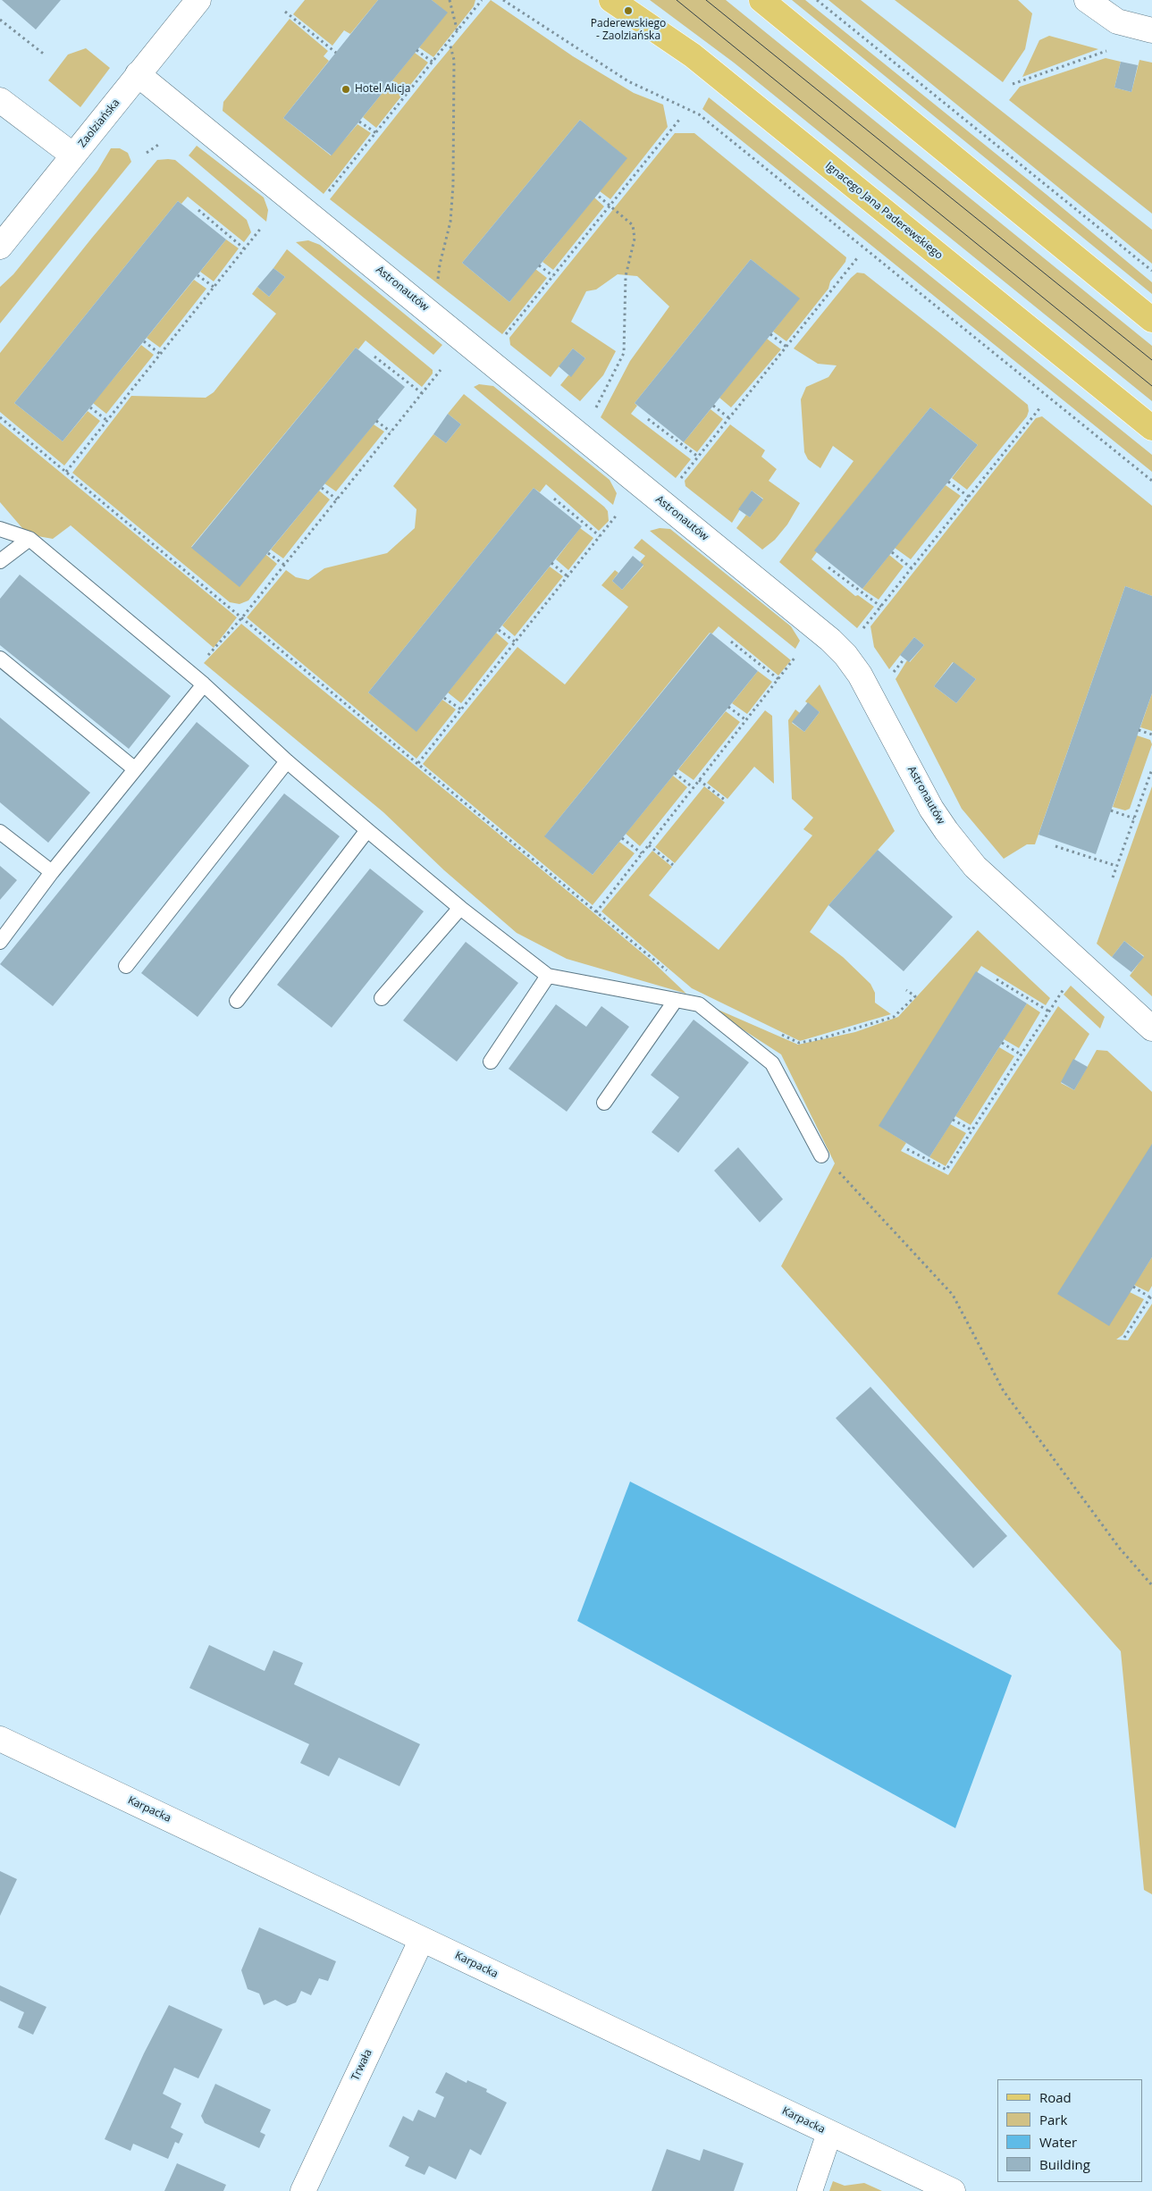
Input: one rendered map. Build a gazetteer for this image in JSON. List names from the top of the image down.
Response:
{
  "streets": {
    "main road": ["Ignacego Jana Paderewskiego"],
    "street": [
      "Zaolziańska",
      "Astronautów",
      "Karpacka",
      "Trwała"
    ]
  },
  "crossings": [
    ["Zaolziańska", "Astronautów"],
    ["Karpacka", "Trwała"]
  ],
  "places": ["Paderewskiego - Zaolziańska", "Hotel Alicja"],
  "legend": [
    "Road",
    "Park",
    "Water",
    "Building"
  ]
}
